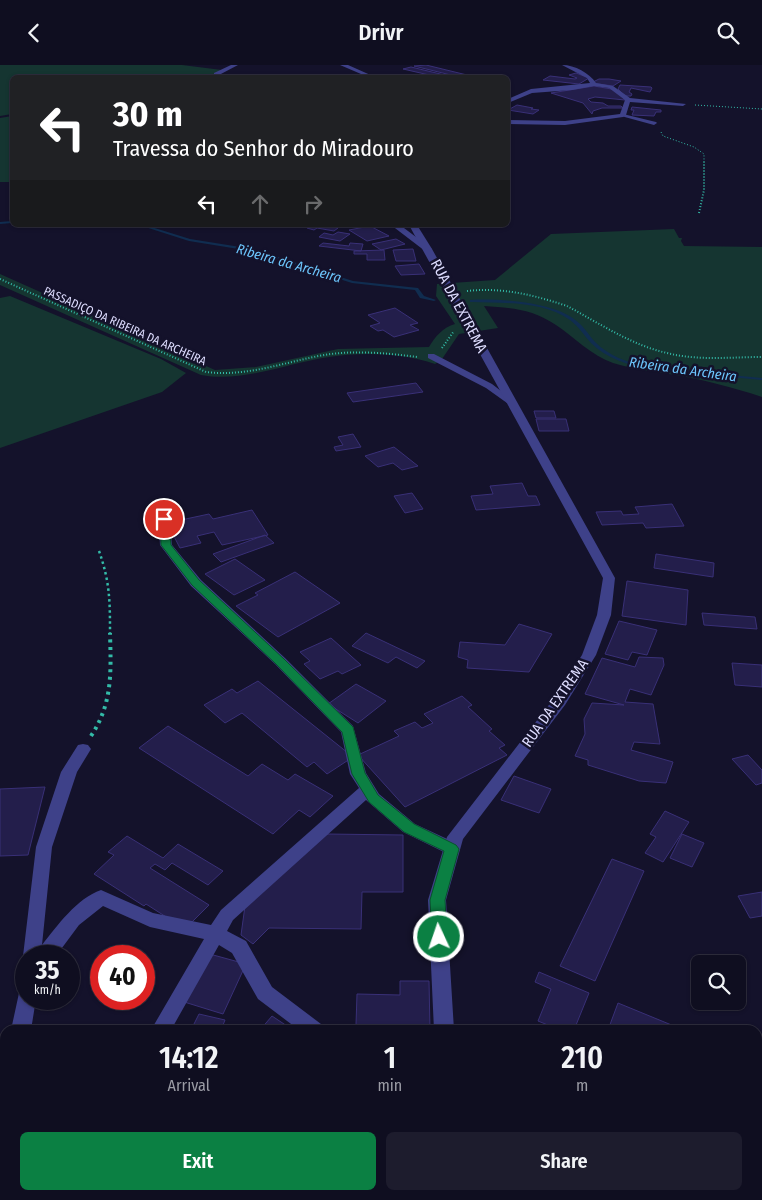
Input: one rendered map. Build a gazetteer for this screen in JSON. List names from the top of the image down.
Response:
{
  "streets": {
    "street": ["RUA DA EXTREMA"],
    "path": ["PASSADIÇO DA RIBEIRA DA ARCHEIRA"]
  },
  "water": ["Ribeira da Archeira"],
  "page": {
    "header": "Drivr",
    "turn": ["30 m", "Travessa do Senhor do Miradouro"],
    "speed": "35 km/h",
    "limit": "40",
    "eta": [
      "14:12",
      "Arrival",
      "1",
      "min",
      "210",
      "m"
    ],
    "buttons": ["Exit", "Share"]
  }
}
